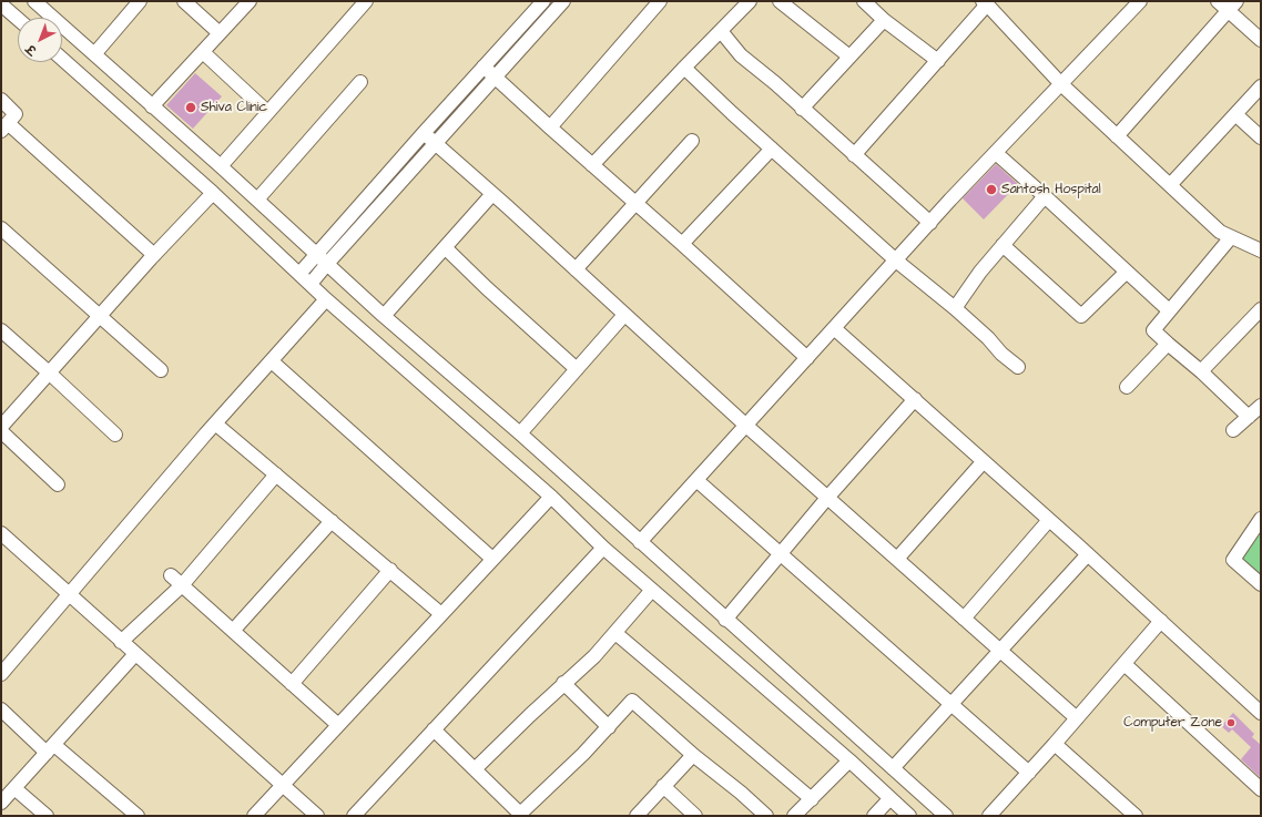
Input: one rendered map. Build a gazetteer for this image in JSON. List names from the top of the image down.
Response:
{
  "places": ["Shiva Clinic", "Santosh Hospital", "Computer Zone"],
  "north": "bottom left"
}
